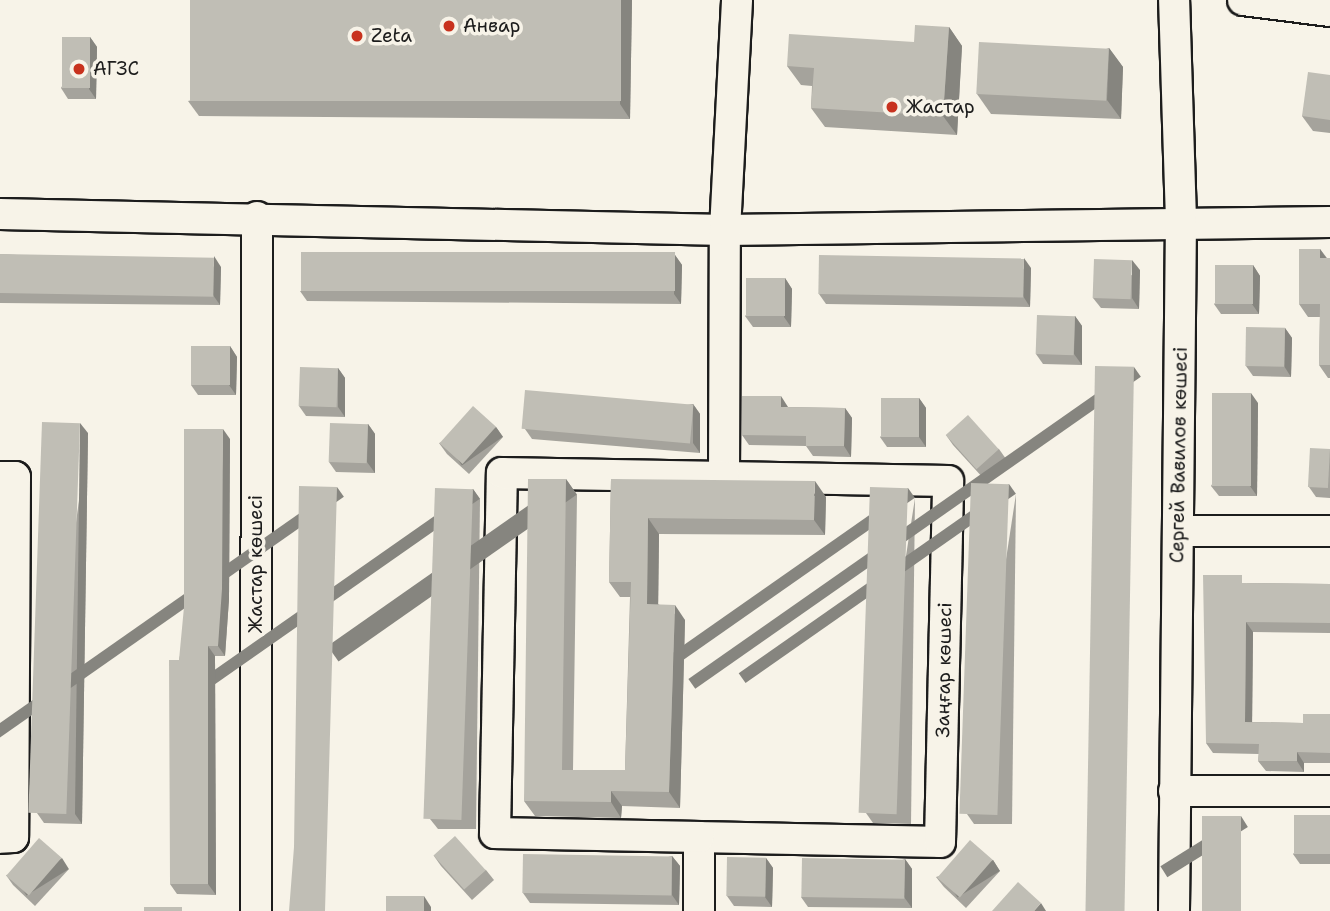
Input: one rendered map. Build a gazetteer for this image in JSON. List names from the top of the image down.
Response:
{
  "streets": {
    "street": ["Сергей Вавилов көшесі", "Жастар көшесі", "Заңғар көшесі"]
  },
  "places": [
    "Анвар",
    "Zeta",
    "АГЗС",
    "Жастар"
  ]
}
